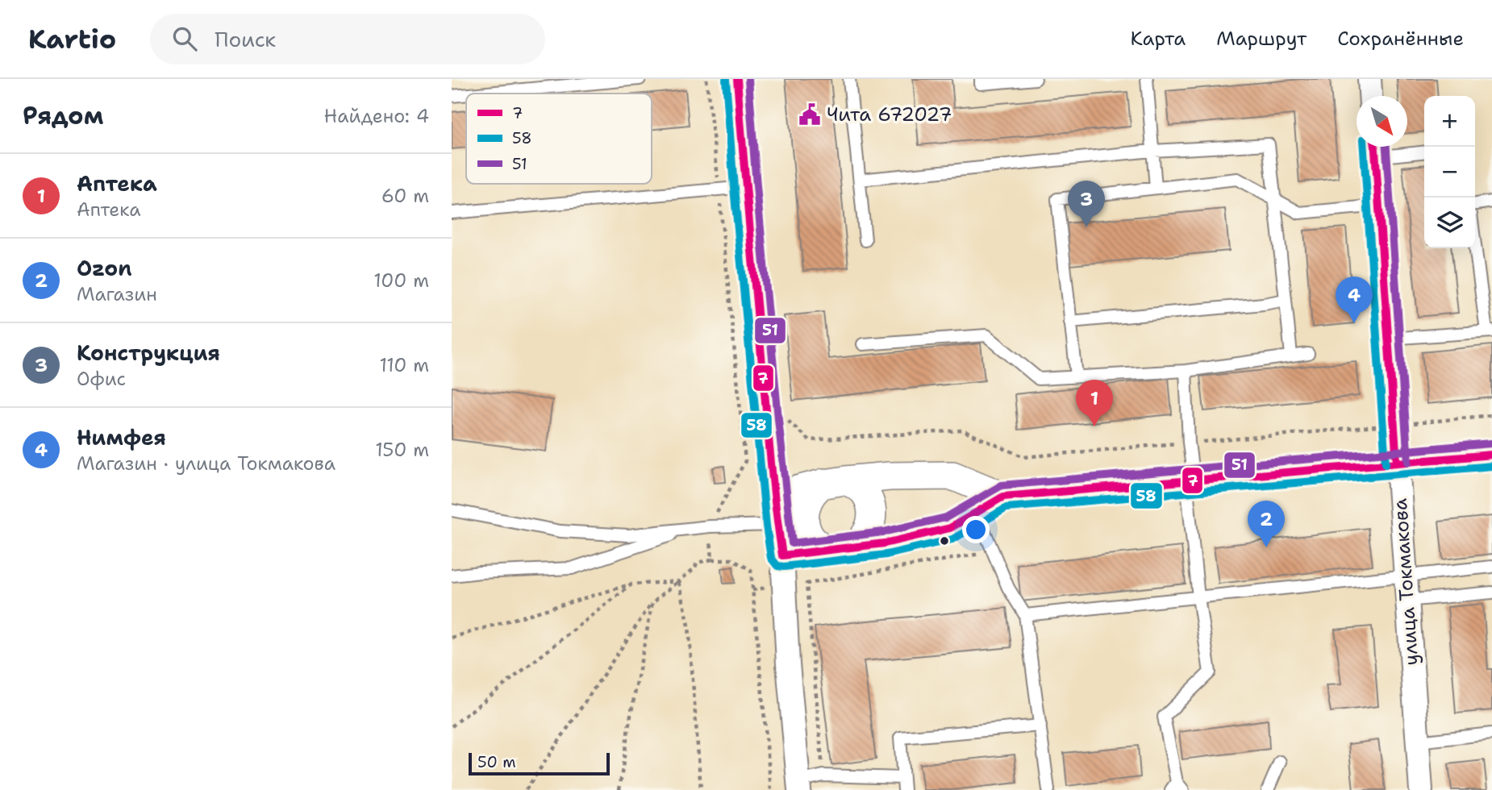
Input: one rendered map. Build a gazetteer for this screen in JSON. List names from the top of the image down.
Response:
{
  "streets": {
    "street": ["улица Токмакова"]
  },
  "places": {
    "public building": ["Чита 672027"]
  },
  "lines": ["transit line 7", "transit line 51", "transit line 58"],
  "legend": ["7", "58", "51"],
  "scale_bar": "50 m",
  "north": "bottom right",
  "page": {
    "header": "Kartio",
    "search": "Поиск",
    "nav": ["Карта", "Маршрут", "Сохранённые"],
    "heading": ["Рядом", "Найдено: 4"],
    "map_buttons": ["+", "−"],
    "list": [
      {
        "mark": "1",
        "name": "Аптека",
        "note": "Аптека",
        "value": "60 m"
      },
      {
        "mark": "2",
        "name": "Ozon",
        "note": "Магазин",
        "value": "100 m"
      },
      {
        "mark": "3",
        "name": "Конструкция",
        "note": "Офис",
        "value": "110 m"
      },
      {
        "mark": "4",
        "name": "Нимфея",
        "note": "Магазин · улица Токмакова",
        "value": "150 m"
      }
    ],
    "pins": [
      "3",
      "4",
      "1",
      "2"
    ],
    "scale": "50 m"
  }
}
